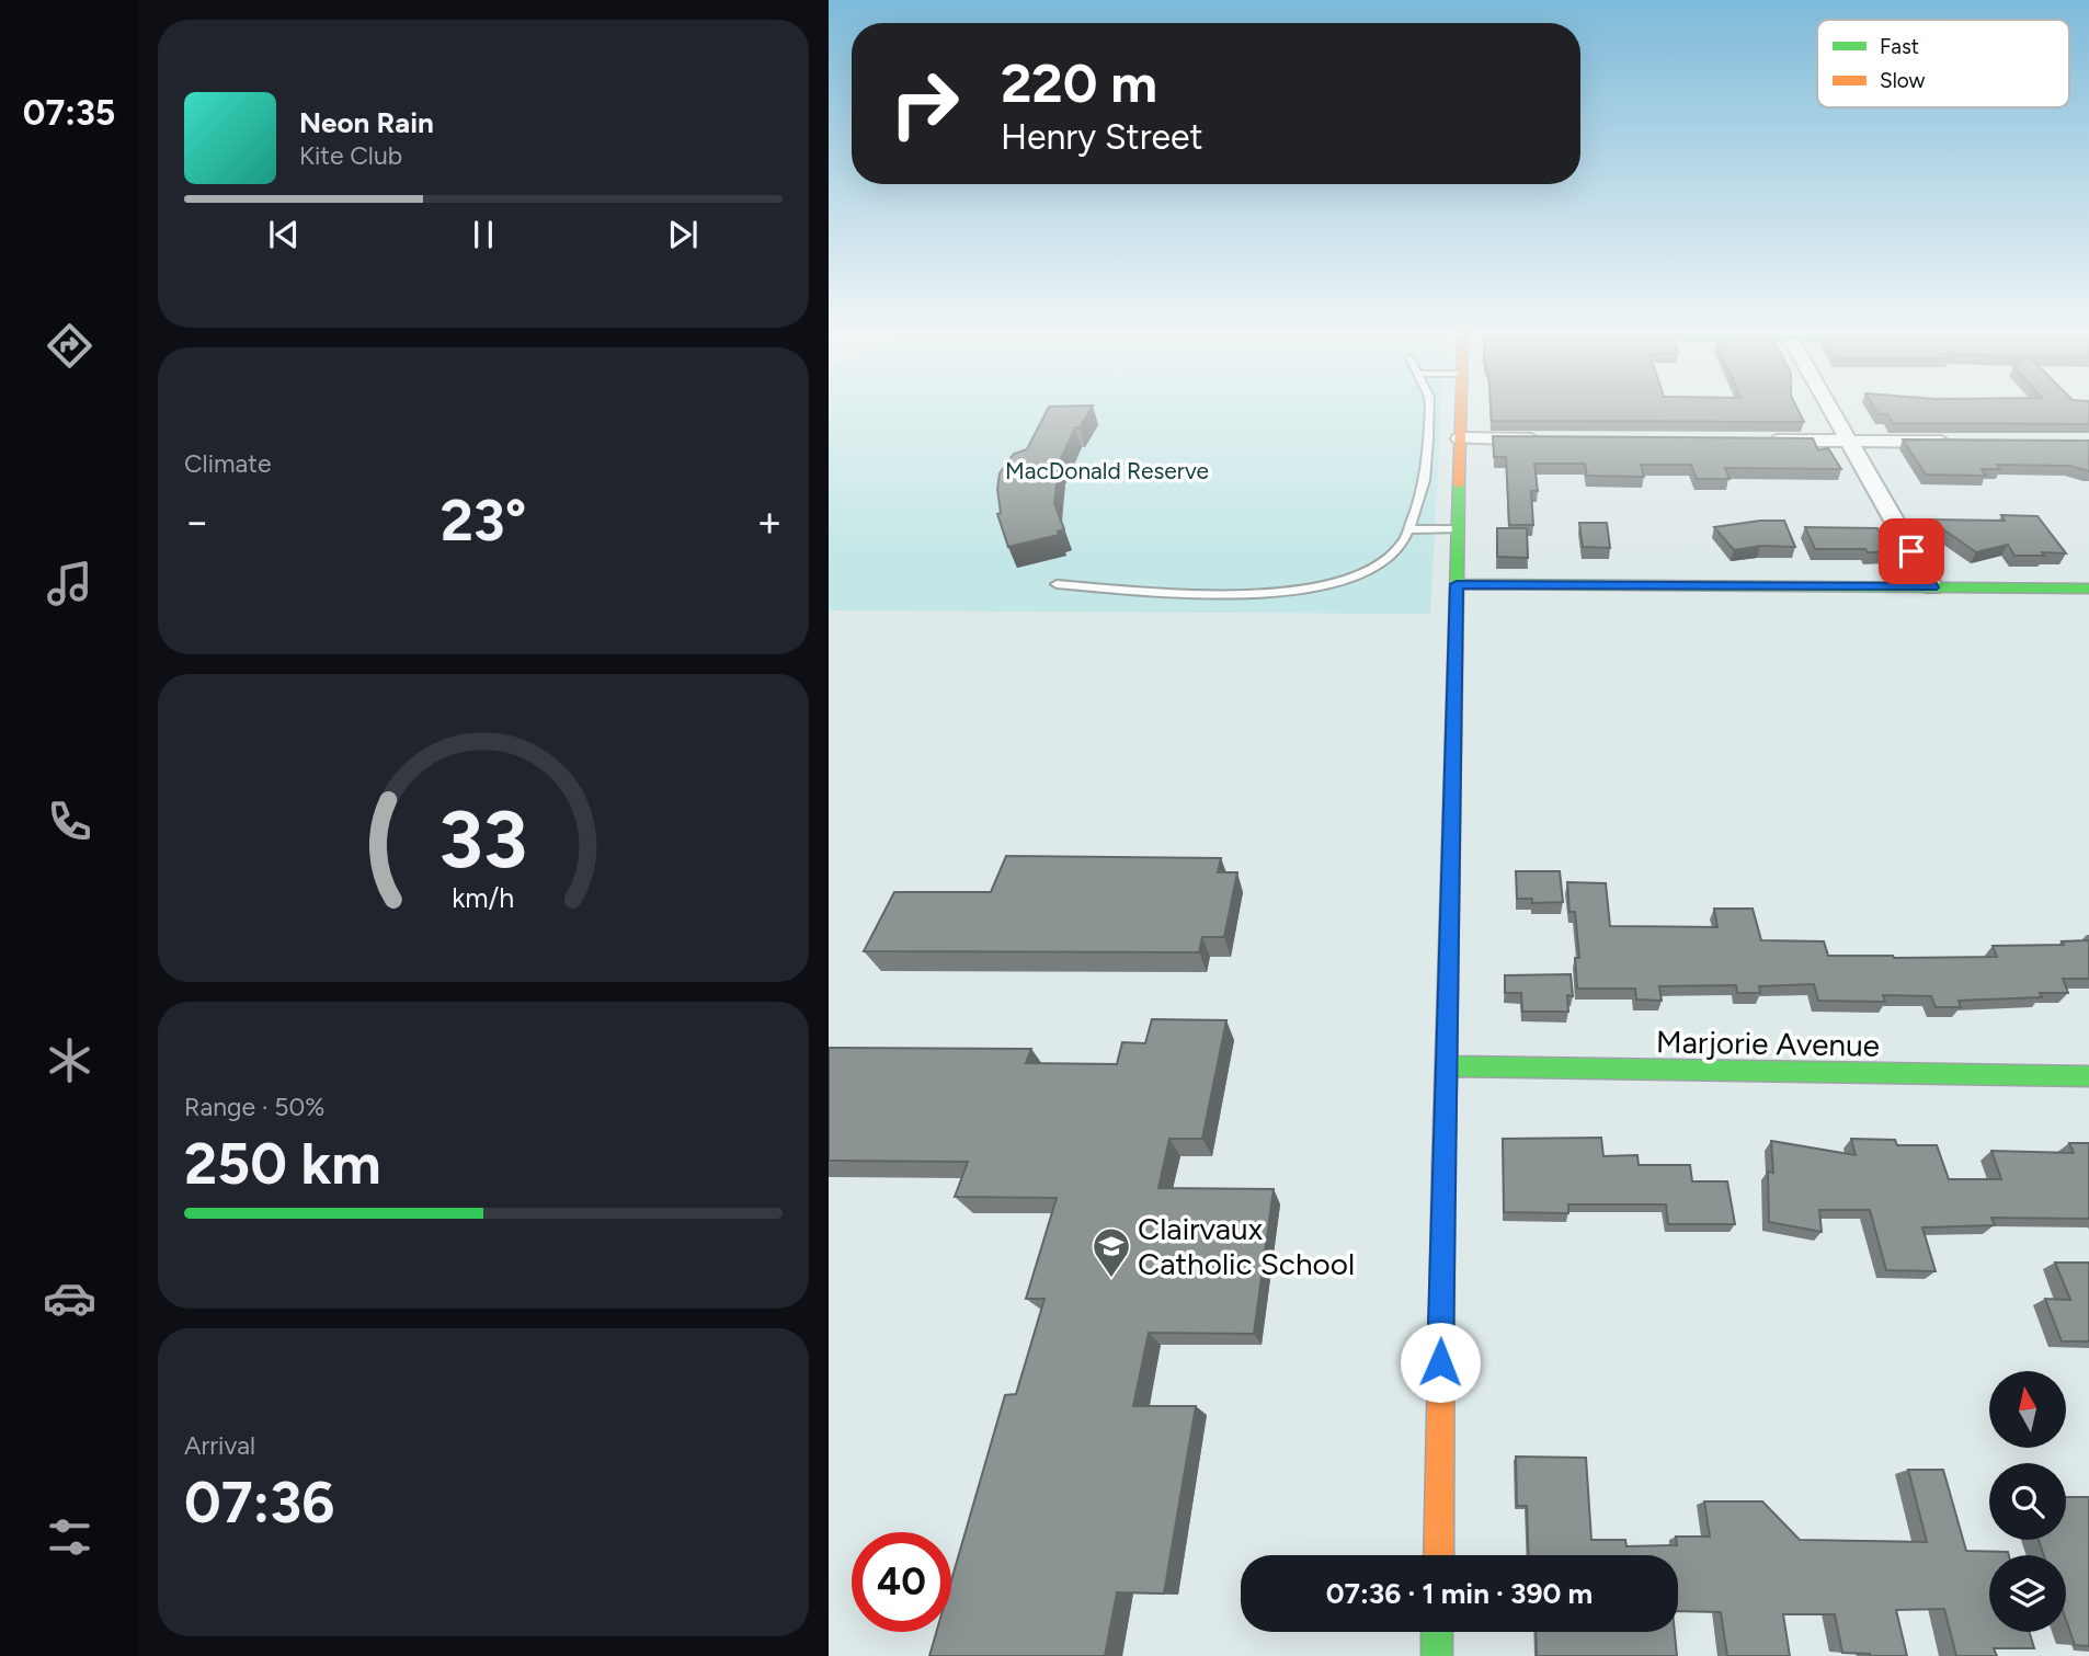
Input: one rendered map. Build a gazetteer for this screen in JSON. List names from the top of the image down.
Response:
{
  "streets": {
    "street": ["Marjorie Avenue"]
  },
  "parks": ["MacDonald Reserve"],
  "places": {
    "school or university": ["Clairvaux Catholic School"]
  },
  "legend": ["Fast", "Slow"],
  "north": "top",
  "page": {
    "tabs": "07:35",
    "turn": ["220 m", "Henry Street"],
    "song": ["Neon Rain", "Kite Club"],
    "tile": [
      "Climate",
      ["Range · 50%", "250 km"],
      ["Arrival", "07:36"]
    ],
    "heat": ["−", "23°", "+"],
    "limit": "40",
    "trip": "07:36 · 1 min · 390 m",
    "gauge": ["33", "km/h"]
  }
}
